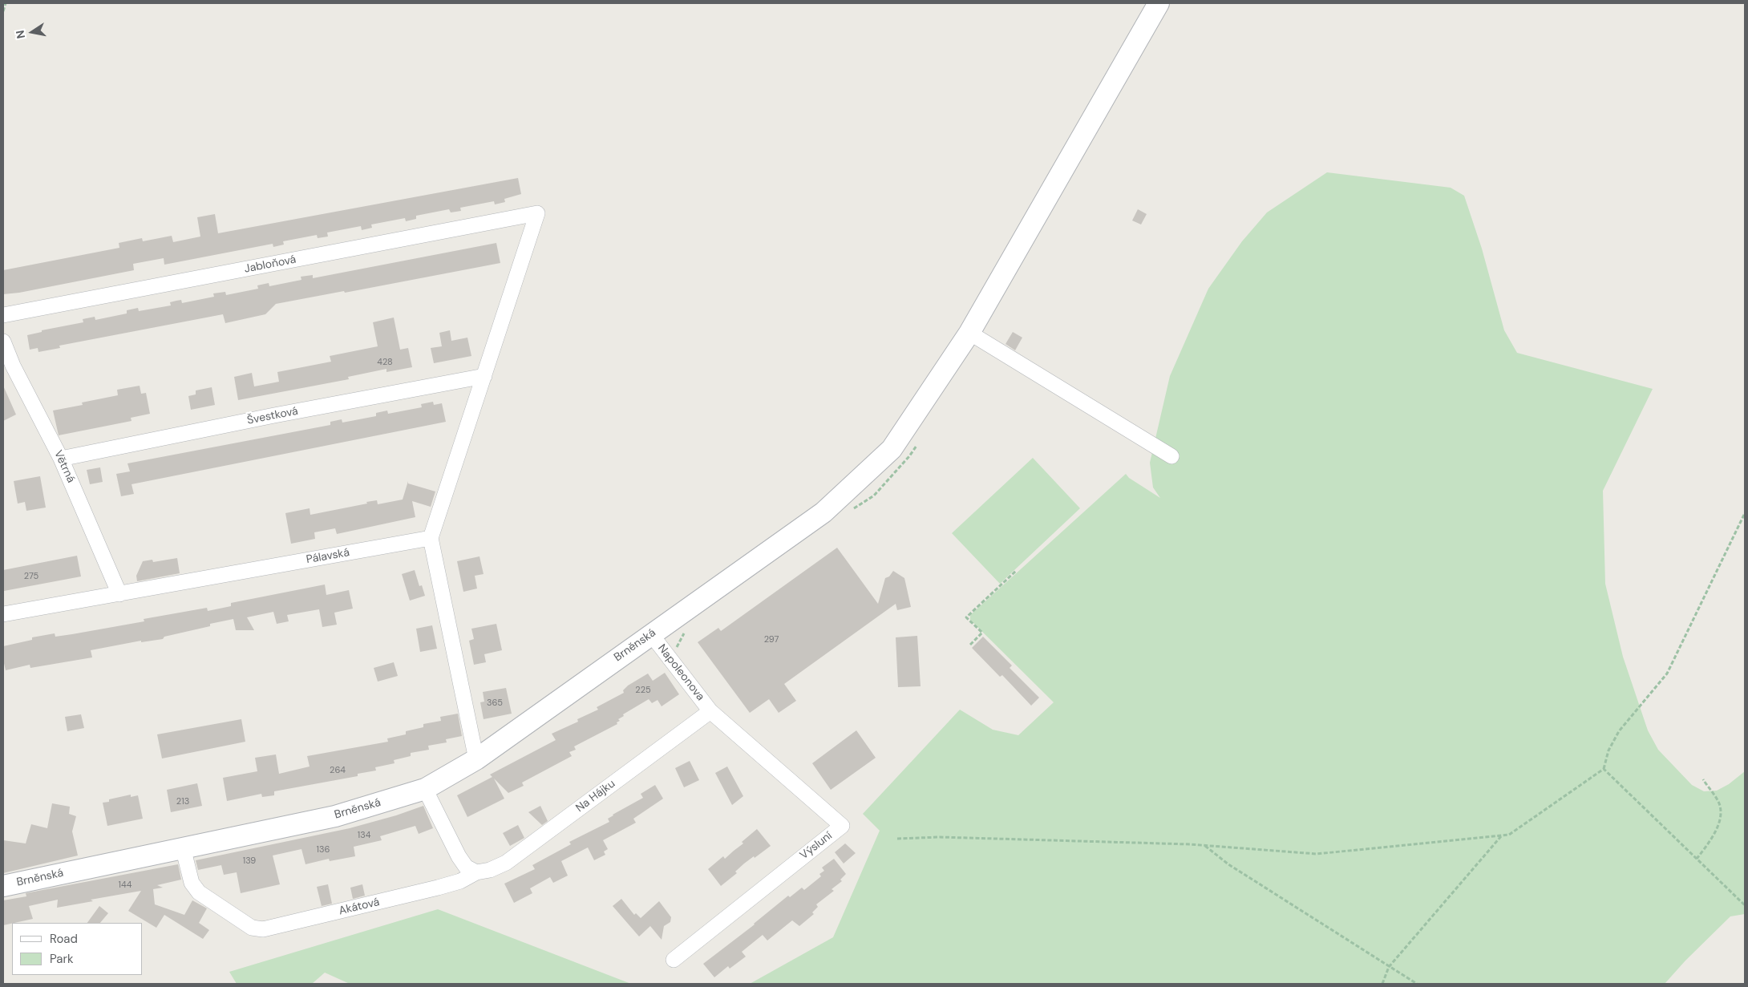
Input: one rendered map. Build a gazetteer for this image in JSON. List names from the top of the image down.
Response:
{
  "streets": {
    "main road": ["Brněnská"],
    "street": [
      "Jabloňová",
      "Švestková",
      "Větrná",
      "Pálavská",
      "Napoleonova",
      "Na Hájku",
      "Výsluní",
      "Akátová"
    ]
  },
  "crossings": [
    ["Jabloňová", "Švestková"],
    ["Švestková", "Větrná"],
    ["Větrná", "Pálavská"],
    ["Brněnská", "Napoleonova"],
    ["Brněnská", "Akátová"],
    ["Napoleonova", "Na Hájku"],
    ["Napoleonova", "Výsluní"],
    ["Na Hájku", "Výsluní"],
    ["Na Hájku", "Akátová"]
  ],
  "house_numbers": [
    "428",
    "275",
    "297",
    "225",
    "365",
    "264",
    "213",
    "134",
    "136",
    "139",
    "144"
  ],
  "legend": ["Road", "Park"],
  "north": "left"
}
